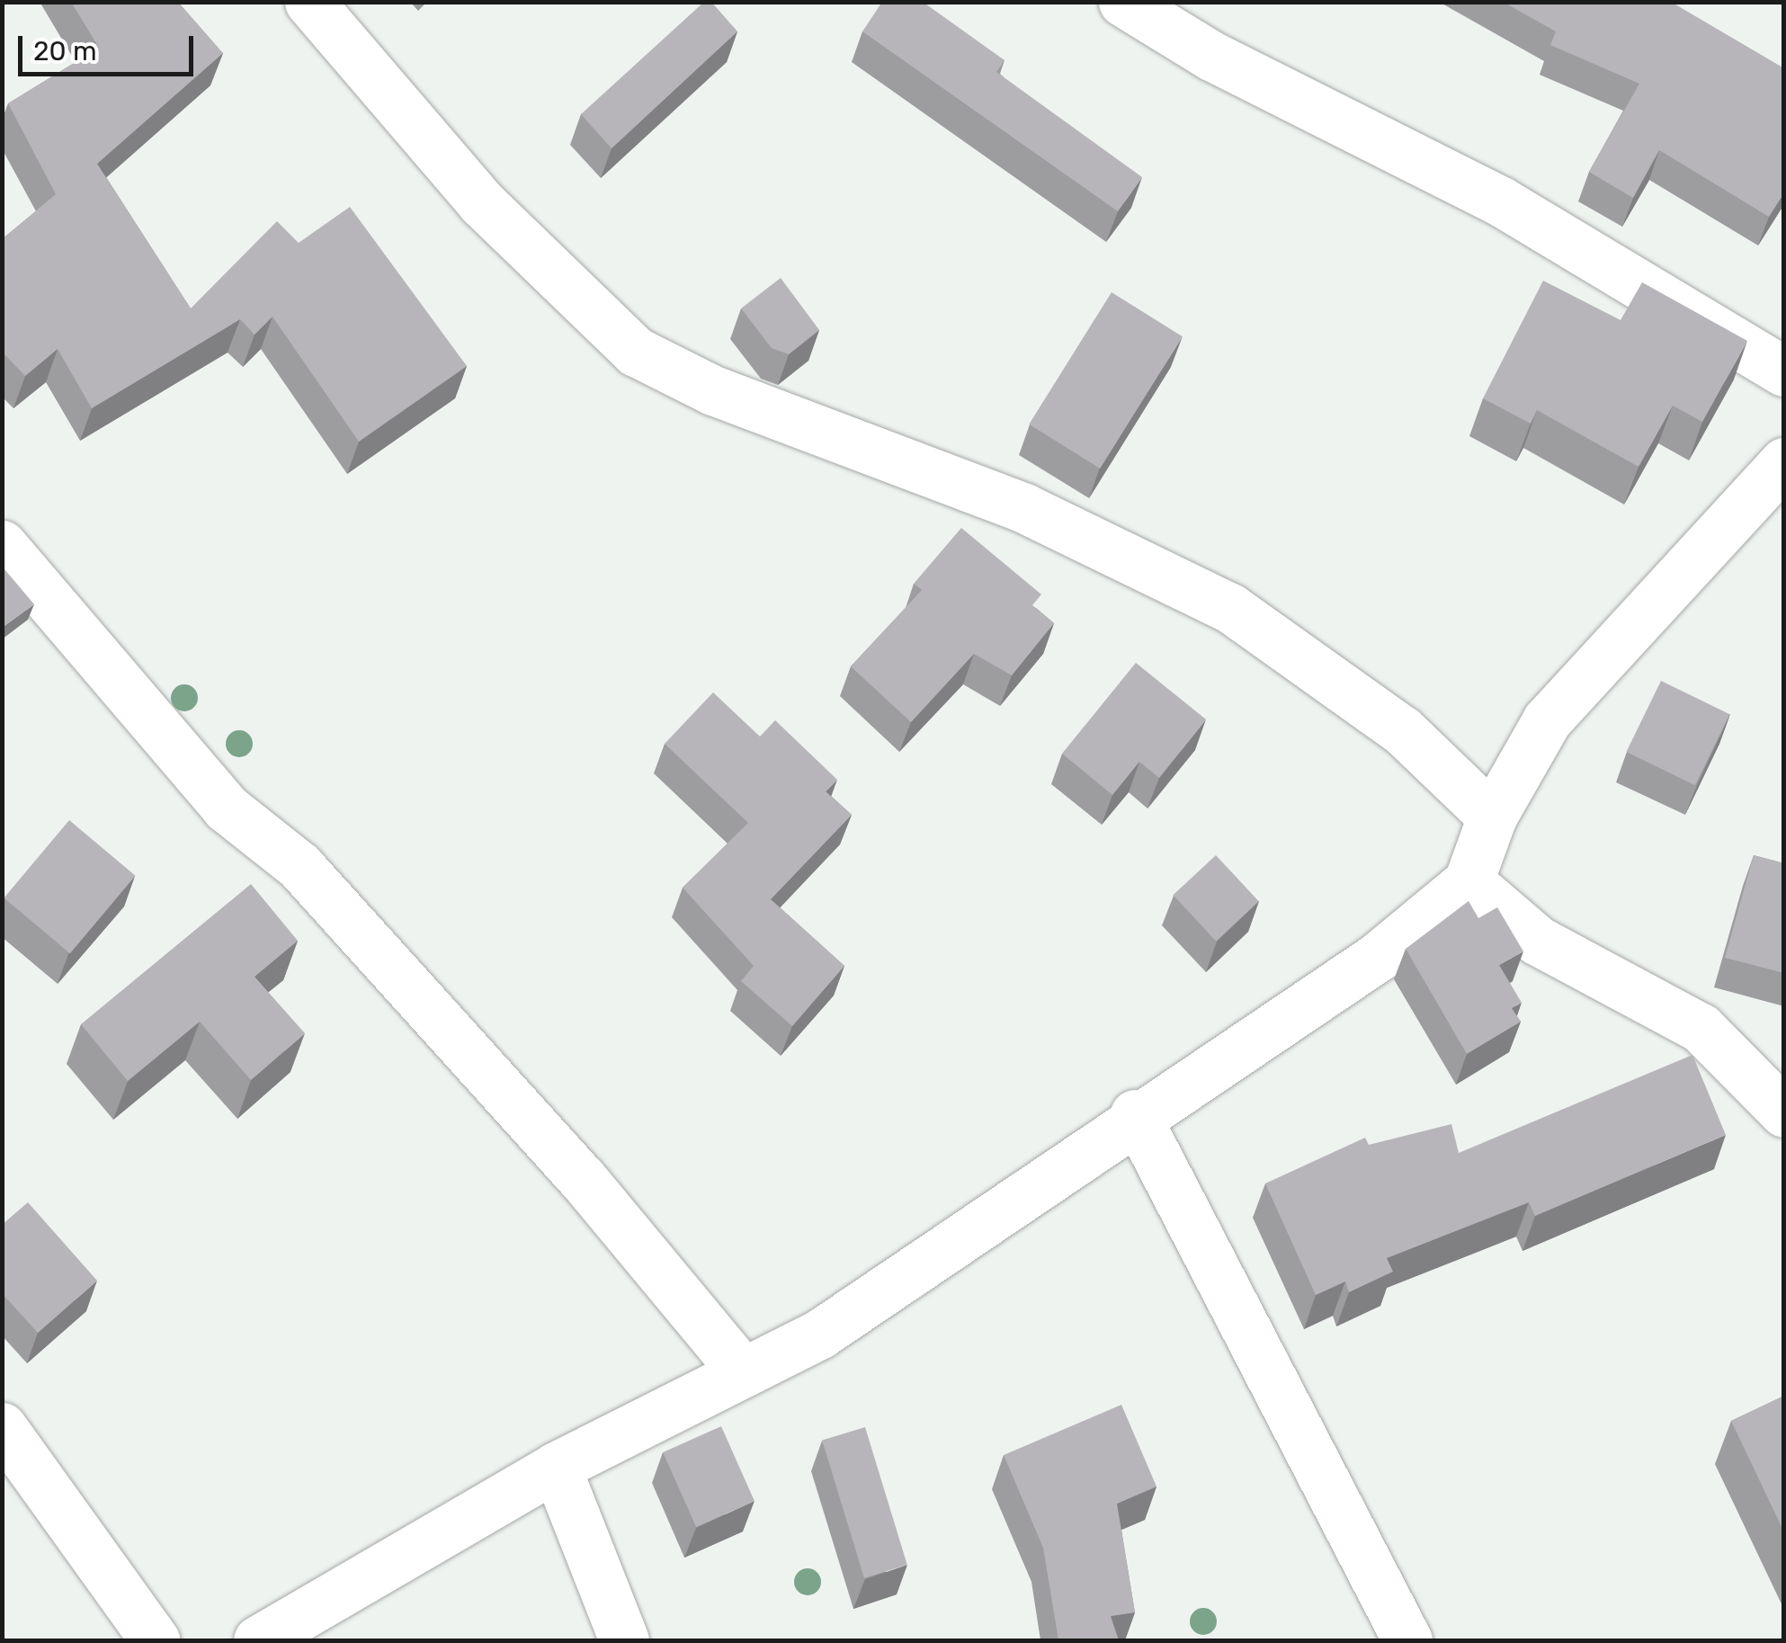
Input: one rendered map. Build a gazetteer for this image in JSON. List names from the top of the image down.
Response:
{
  "scale_bar": "20 m"
}
